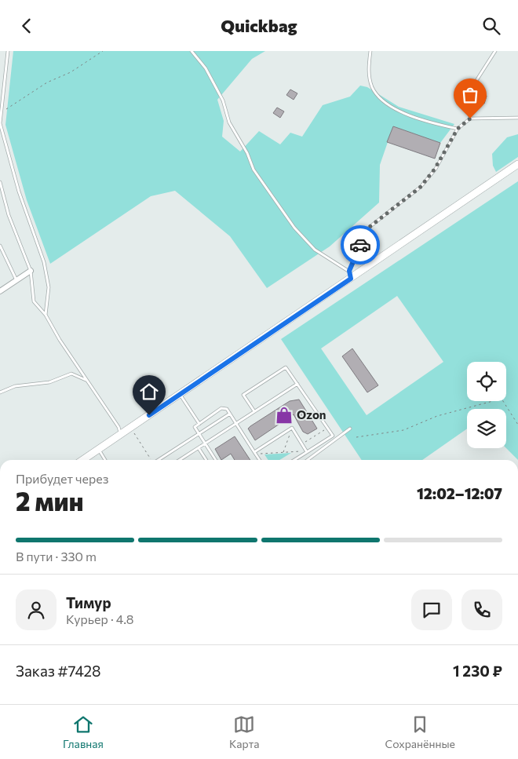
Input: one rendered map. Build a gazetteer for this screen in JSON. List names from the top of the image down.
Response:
{
  "places": {
    "shop": ["Ozon"]
  },
  "page": {
    "header": "Quickbag",
    "heading": ["2 мин", "Прибудет через", "12:02–12:07"],
    "panel": [
      "Тимур",
      "Курьер · 4.8",
      "Заказ #7428",
      "1 230 ₽"
    ],
    "bar": "В пути · 330 m",
    "tabs": ["Главная", "Карта", "Сохранённые"]
  }
}
